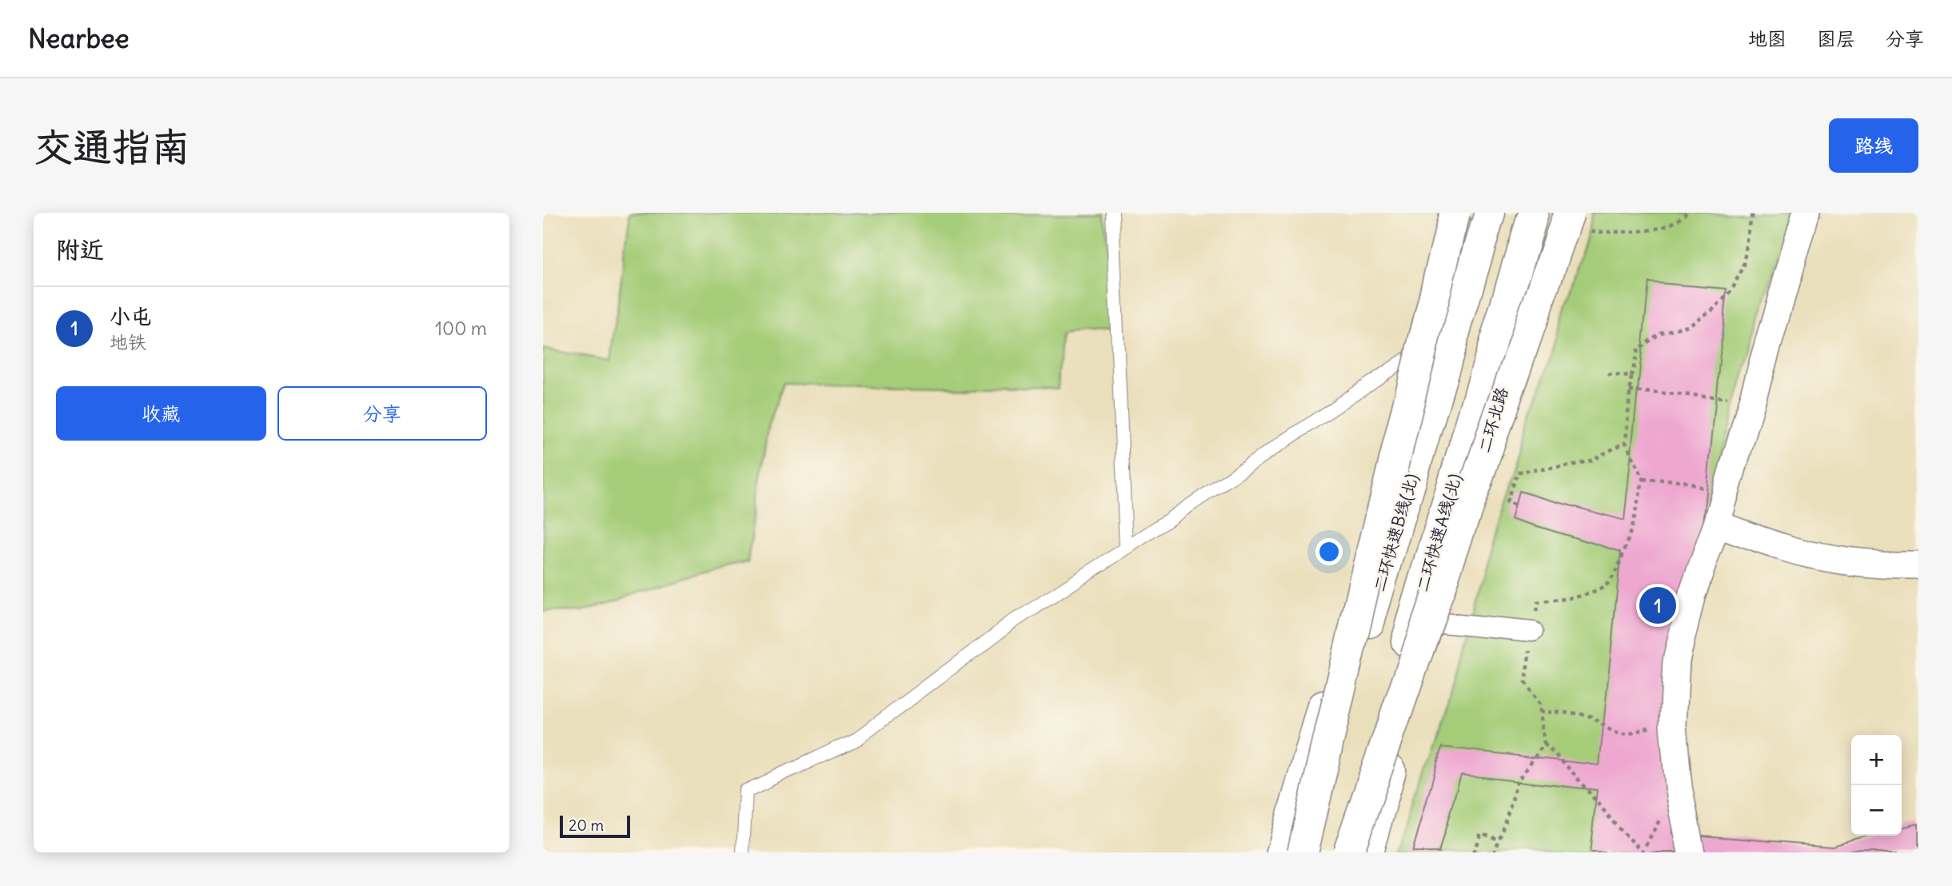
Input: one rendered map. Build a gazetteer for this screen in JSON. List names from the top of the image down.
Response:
{
  "streets": {
    "main road": ["二环北路", "二环快速B线(北)", "二环快速A线(北)"]
  },
  "scale_bar": "20 m",
  "page": {
    "header": "Nearbee",
    "nav": ["地图", "图层", "分享"],
    "buttons": [
      "路线",
      ["收藏", "分享"]
    ],
    "title": "交通指南",
    "heading": "附近",
    "list": [
      {
        "mark": "1",
        "name": "小屯",
        "note": "地铁",
        "value": "100 m"
      }
    ],
    "pins": "1",
    "map_buttons": ["+", "−"],
    "scale": "20 m"
  }
}
